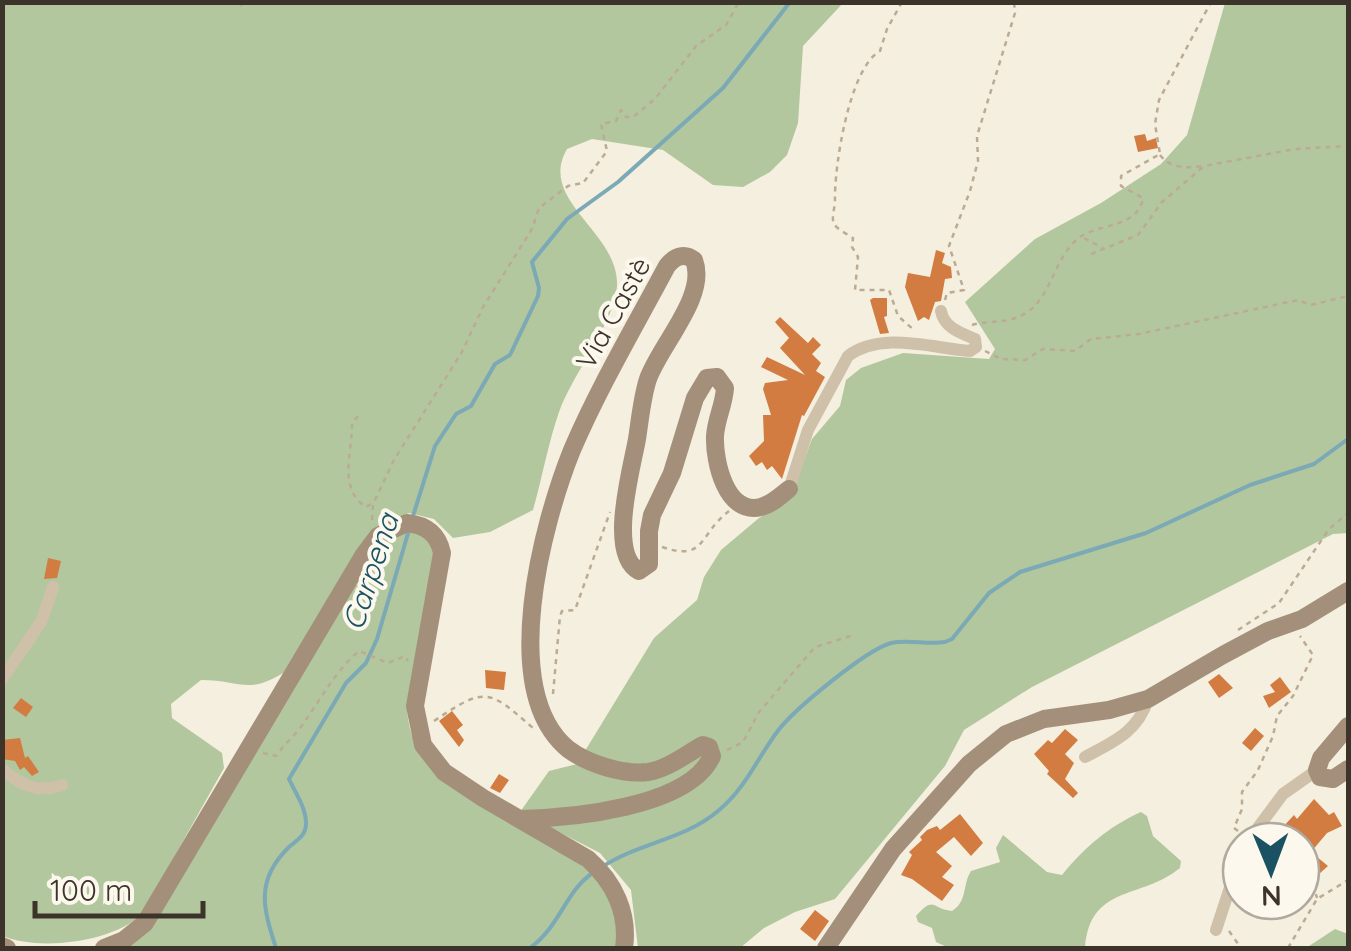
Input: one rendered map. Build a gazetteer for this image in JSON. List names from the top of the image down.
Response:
{
  "streets": {
    "street": ["Via Castè"]
  },
  "water": ["Carpena"],
  "scale_bar": "100 m",
  "north": "bottom"
}
